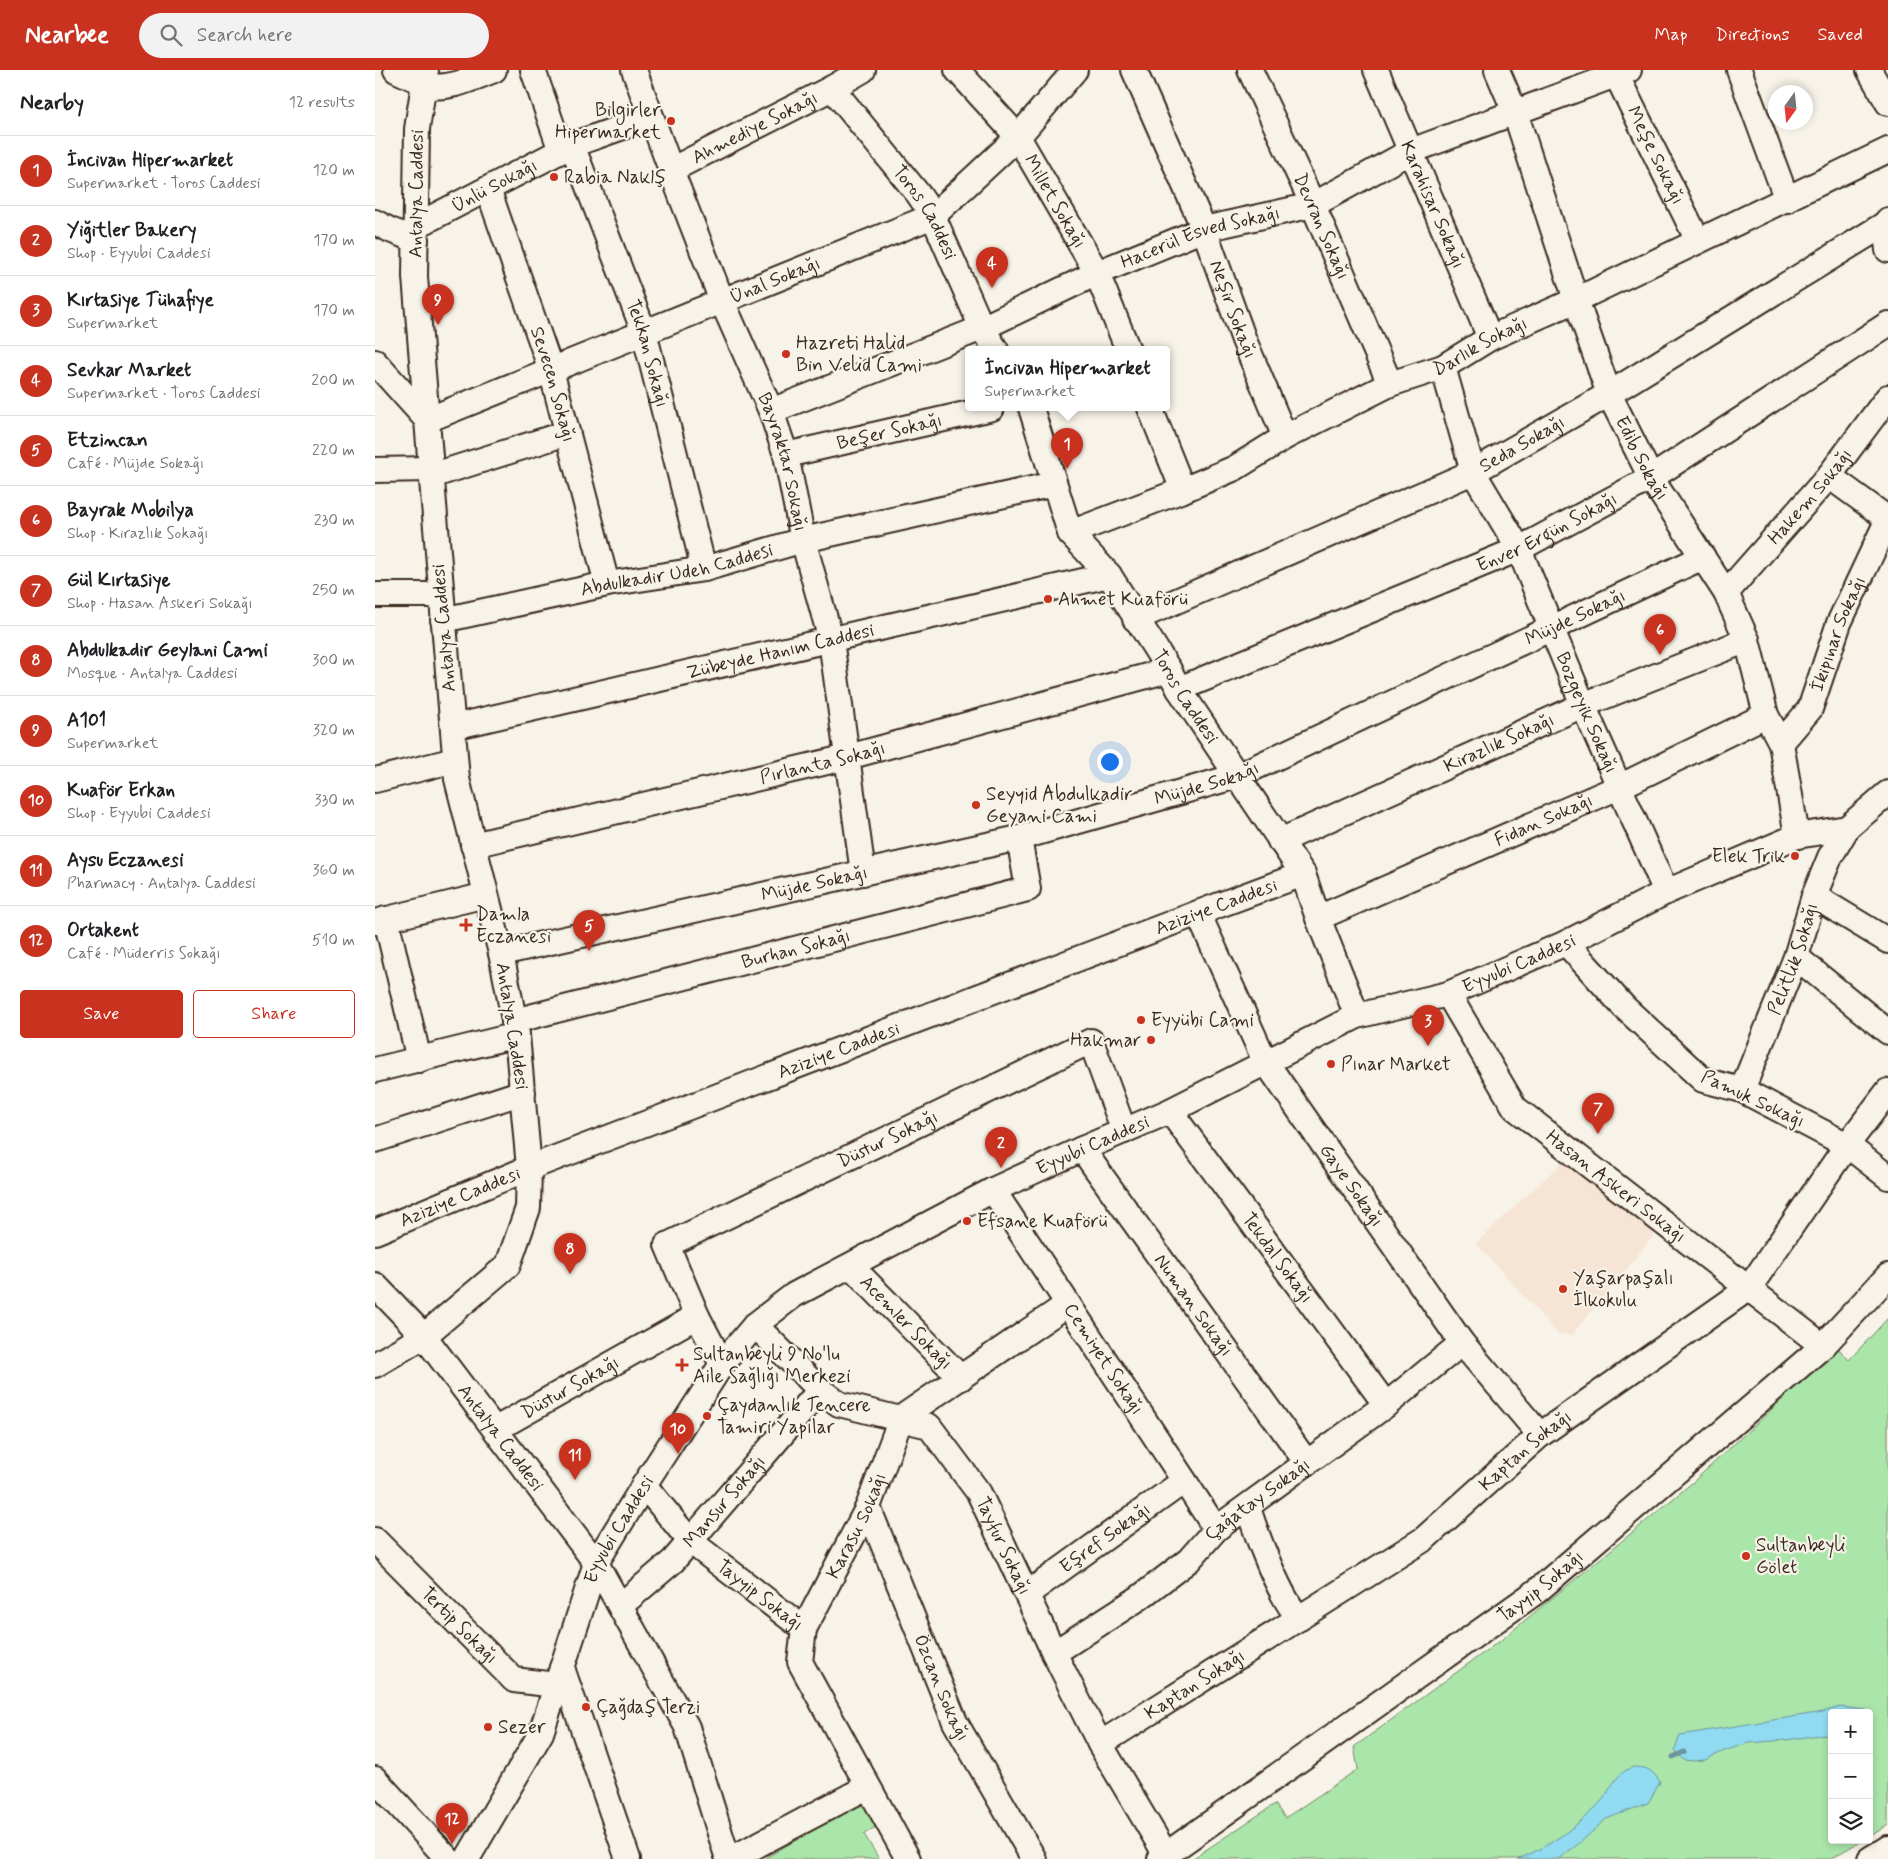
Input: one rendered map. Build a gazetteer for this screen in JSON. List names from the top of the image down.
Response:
{
  "streets": {
    "street": [
      "Ahmediye Sokağı",
      "Meşe Sokağı",
      "Ünlü Sokağı",
      "Antalya Caddesi",
      "Millet Sokağı",
      "Karahisar Sokağı",
      "Toros Caddesi",
      "Devran Sokağı",
      "Hacerül Esved Sokağı",
      "Ünal Sokağı",
      "Neşir Sokağı",
      "Darlık Sokağı",
      "Tekkan Sokağı",
      "Sevecen Sokağı",
      "Beşer Sokağı",
      "Seda Sokağı",
      "Edib Sokağı",
      "Bayraktar Sokağı",
      "Hakem Sokağı",
      "Enver Ergün Sokağı",
      "Abdulkadir Udeh Caddesi",
      "Müjde Sokağı",
      "İkipınar Sokağı",
      "Zübeyde Hanım Caddesi",
      "Bozgeyik Sokağı",
      "Kirazlık Sokağı",
      "Pırlanta Sokağı",
      "Fidan Sokağı",
      "Aziziye Caddesi",
      "Burhan Sokağı",
      "Pelitlik Sokağı",
      "Eyyubi Caddesi",
      "Pamuk Sokağı",
      "Düstur Sokağı",
      "Gaye Sokağı",
      "Hasan Askeri Sokağı",
      "Tekdal Sokağı",
      "Numan Sokağı",
      "Acemler Sokağı",
      "Cemiyet Sokağı",
      "Kaptan Sokağı",
      "Çağatay Sokağı",
      "Mansur Sokağı",
      "Karasu Sokağı",
      "Eşref Sokağı",
      "Tayfur Sokağı",
      "Tayyip Sokağı",
      "Tertip Sokağı",
      "Özcan Sokağı"
    ]
  },
  "crossings": [
    ["Ahmediye Sokağı", "Toros Caddesi"],
    ["Ahmediye Sokağı", "Bayraktar Sokağı"],
    ["Meşe Sokağı", "Hacerül Esved Sokağı"],
    ["Meşe Sokağı", "Darlık Sokağı"],
    ["Ünlü Sokağı", "Antalya Caddesi"],
    ["Ünlü Sokağı", "Tekkan Sokağı"],
    ["Ünlü Sokağı", "Sevecen Sokağı"],
    ["Ünlü Sokağı", "Bayraktar Sokağı"],
    ["Antalya Caddesi", "Ünal Sokağı"],
    ["Antalya Caddesi", "Abdulkadir Udeh Caddesi"],
    ["Antalya Caddesi", "Müjde Sokağı"],
    ["Antalya Caddesi", "Zübeyde Hanım Caddesi"],
    ["Antalya Caddesi", "Pırlanta Sokağı"],
    ["Antalya Caddesi", "Aziziye Caddesi"],
    ["Antalya Caddesi", "Burhan Sokağı"],
    ["Antalya Caddesi", "Eyyubi Caddesi"],
    ["Antalya Caddesi", "Düstur Sokağı"],
    ["Antalya Caddesi", "Mansur Sokağı"],
    ["Millet Sokağı", "Hacerül Esved Sokağı"],
    ["Millet Sokağı", "Ünal Sokağı"],
    ["Karahisar Sokağı", "Hacerül Esved Sokağı"],
    ["Karahisar Sokağı", "Darlık Sokağı"],
    ["Toros Caddesi", "Hacerül Esved Sokağı"],
    ["Toros Caddesi", "Ünal Sokağı"],
    ["Toros Caddesi", "Darlık Sokağı"],
    ["Toros Caddesi", "Seda Sokağı"],
    ["Toros Caddesi", "Enver Ergün Sokağı"],
    ["Toros Caddesi", "Abdulkadir Udeh Caddesi"],
    ["Toros Caddesi", "Müjde Sokağı"],
    ["Toros Caddesi", "Zübeyde Hanım Caddesi"],
    ["Toros Caddesi", "Kirazlık Sokağı"],
    ["Toros Caddesi", "Pırlanta Sokağı"],
    ["Toros Caddesi", "Fidan Sokağı"],
    ["Toros Caddesi", "Aziziye Caddesi"],
    ["Toros Caddesi", "Eyyubi Caddesi"],
    ["Devran Sokağı", "Hacerül Esved Sokağı"],
    ["Devran Sokağı", "Darlık Sokağı"],
    ["Hacerül Esved Sokağı", "Neşir Sokağı"],
    ["Hacerül Esved Sokağı", "Edib Sokağı"],
    ["Hacerül Esved Sokağı", "Bayraktar Sokağı"],
    ["Ünal Sokağı", "Tekkan Sokağı"],
    ["Ünal Sokağı", "Sevecen Sokağı"],
    ["Ünal Sokağı", "Bayraktar Sokağı"],
    ["Neşir Sokağı", "Darlık Sokağı"],
    ["Darlık Sokağı", "Edib Sokağı"],
    ["Darlık Sokağı", "Bozgeyik Sokağı"],
    ["Tekkan Sokağı", "Abdulkadir Udeh Caddesi"],
    ["Sevecen Sokağı", "Abdulkadir Udeh Caddesi"],
    ["Beşer Sokağı", "Bayraktar Sokağı"],
    ["Seda Sokağı", "Edib Sokağı"],
    ["Seda Sokağı", "Bozgeyik Sokağı"],
    ["Edib Sokağı", "Hakem Sokağı"],
    ["Edib Sokağı", "Enver Ergün Sokağı"],
    ["Edib Sokağı", "Müjde Sokağı"],
    ["Edib Sokağı", "İkipınar Sokağı"],
    ["Edib Sokağı", "Kirazlık Sokağı"],
    ["Edib Sokağı", "Fidan Sokağı"],
    ["Edib Sokağı", "Eyyubi Caddesi"],
    ["Bayraktar Sokağı", "Abdulkadir Udeh Caddesi"],
    ["Bayraktar Sokağı", "Müjde Sokağı"],
    ["Bayraktar Sokağı", "Zübeyde Hanım Caddesi"],
    ["Bayraktar Sokağı", "Pırlanta Sokağı"],
    ["Enver Ergün Sokağı", "Bozgeyik Sokağı"],
    ["Enver Ergün Sokağı", "Pırlanta Sokağı"],
    ["Müjde Sokağı", "Bozgeyik Sokağı"],
    ["Müjde Sokağı", "Burhan Sokağı"],
    ["Bozgeyik Sokağı", "Kirazlık Sokağı"],
    ["Bozgeyik Sokağı", "Fidan Sokağı"],
    ["Bozgeyik Sokağı", "Eyyubi Caddesi"],
    ["Aziziye Caddesi", "Gaye Sokağı"],
    ["Pelitlik Sokağı", "Eyyubi Caddesi"],
    ["Pelitlik Sokağı", "Pamuk Sokağı"],
    ["Eyyubi Caddesi", "Pamuk Sokağı"],
    ["Eyyubi Caddesi", "Düstur Sokağı"],
    ["Eyyubi Caddesi", "Gaye Sokağı"],
    ["Eyyubi Caddesi", "Hasan Askeri Sokağı"],
    ["Eyyubi Caddesi", "Tekdal Sokağı"],
    ["Eyyubi Caddesi", "Numan Sokağı"],
    ["Eyyubi Caddesi", "Acemler Sokağı"],
    ["Eyyubi Caddesi", "Cemiyet Sokağı"],
    ["Eyyubi Caddesi", "Tayfur Sokağı"],
    ["Eyyubi Caddesi", "Tayyip Sokağı"],
    ["Eyyubi Caddesi", "Tertip Sokağı"],
    ["Pamuk Sokağı", "Kaptan Sokağı"],
    ["Gaye Sokağı", "Kaptan Sokağı"],
    ["Gaye Sokağı", "Çağatay Sokağı"],
    ["Hasan Askeri Sokağı", "Kaptan Sokağı"],
    ["Hasan Askeri Sokağı", "Tayyip Sokağı"],
    ["Tekdal Sokağı", "Çağatay Sokağı"],
    ["Numan Sokağı", "Çağatay Sokağı"],
    ["Cemiyet Sokağı", "Çağatay Sokağı"],
    ["Cemiyet Sokağı", "Eşref Sokağı"],
    ["Kaptan Sokağı", "Tayfur Sokağı"],
    ["Çağatay Sokağı", "Tayfur Sokağı"],
    ["Mansur Sokağı", "Tayfur Sokağı"],
    ["Mansur Sokağı", "Tayyip Sokağı"],
    ["Karasu Sokağı", "Tayfur Sokağı"],
    ["Karasu Sokağı", "Tayyip Sokağı"],
    ["Karasu Sokağı", "Özcan Sokağı"],
    ["Eşref Sokağı", "Tayfur Sokağı"],
    ["Tayfur Sokağı", "Tayyip Sokağı"]
  ],
  "places": {
    "other": [
      "Bilgirler Hipermarket",
      "Rabia Naklş",
      "Hazreti Halid Bin Velid Cami",
      "Ahmet Kuaförü",
      "Seyyid Abdulkadir Geyani Cami",
      "Elek Trik",
      "Eyyübi Cami",
      "Hakmar",
      "Pınar Market",
      "Efsane Kuaförü",
      "Yaşarpaşalı İlkokulu",
      "Çaydanlık Tencere Tamiri Yapılar",
      "Sultanbeyli Gölet",
      "Çağdaş Terzi",
      "Sezer"
    ],
    "health": ["Damla Eczanesi", "Sultanbeyli 9 No'lu Aile Sağlığı Merkezi"]
  },
  "north": "bottom",
  "page": {
    "header": "Nearbee",
    "search": "Search here",
    "nav": ["Map", "Directions", "Saved"],
    "heading": ["Nearby", "12 results"],
    "list": [
      {
        "mark": "1",
        "name": "İncivan Hipermarket",
        "note": "Supermarket · Toros Caddesi",
        "value": "120 m"
      },
      {
        "mark": "2",
        "name": "Yiğitler Bakery",
        "note": "Shop · Eyyubi Caddesi",
        "value": "170 m"
      },
      {
        "mark": "3",
        "name": "Kırtasiye Tühafiye",
        "note": "Supermarket",
        "value": "170 m"
      },
      {
        "mark": "4",
        "name": "Sevkar Market",
        "note": "Supermarket · Toros Caddesi",
        "value": "200 m"
      },
      {
        "mark": "5",
        "name": "Etzincan",
        "note": "Café · Müjde Sokağı",
        "value": "220 m"
      },
      {
        "mark": "6",
        "name": "Bayrak Mobilya",
        "note": "Shop · Kirazlık Sokağı",
        "value": "230 m"
      },
      {
        "mark": "7",
        "name": "Gül Kırtasiye",
        "note": "Shop · Hasan Askeri Sokağı",
        "value": "250 m"
      },
      {
        "mark": "8",
        "name": "Abdulkadir Geylani Cami",
        "note": "Mosque · Antalya Caddesi",
        "value": "300 m"
      },
      {
        "mark": "9",
        "name": "A101",
        "note": "Supermarket",
        "value": "320 m"
      },
      {
        "mark": "10",
        "name": "Kuaför Erkan",
        "note": "Shop · Eyyubi Caddesi",
        "value": "330 m"
      },
      {
        "mark": "11",
        "name": "Aysu Eczanesi",
        "note": "Pharmacy · Antalya Caddesi",
        "value": "360 m"
      },
      {
        "mark": "12",
        "name": "Ortakent",
        "note": "Café · Müderris Sokağı",
        "value": "510 m"
      }
    ],
    "pins": [
      "4",
      "9",
      "1",
      "6",
      "5",
      "3",
      "7",
      "2",
      "8",
      "10",
      "11",
      "12"
    ],
    "popup": ["İncivan Hipermarket", "Supermarket"],
    "buttons": ["Save", "Share"],
    "map_buttons": ["+", "−"]
  }
}
